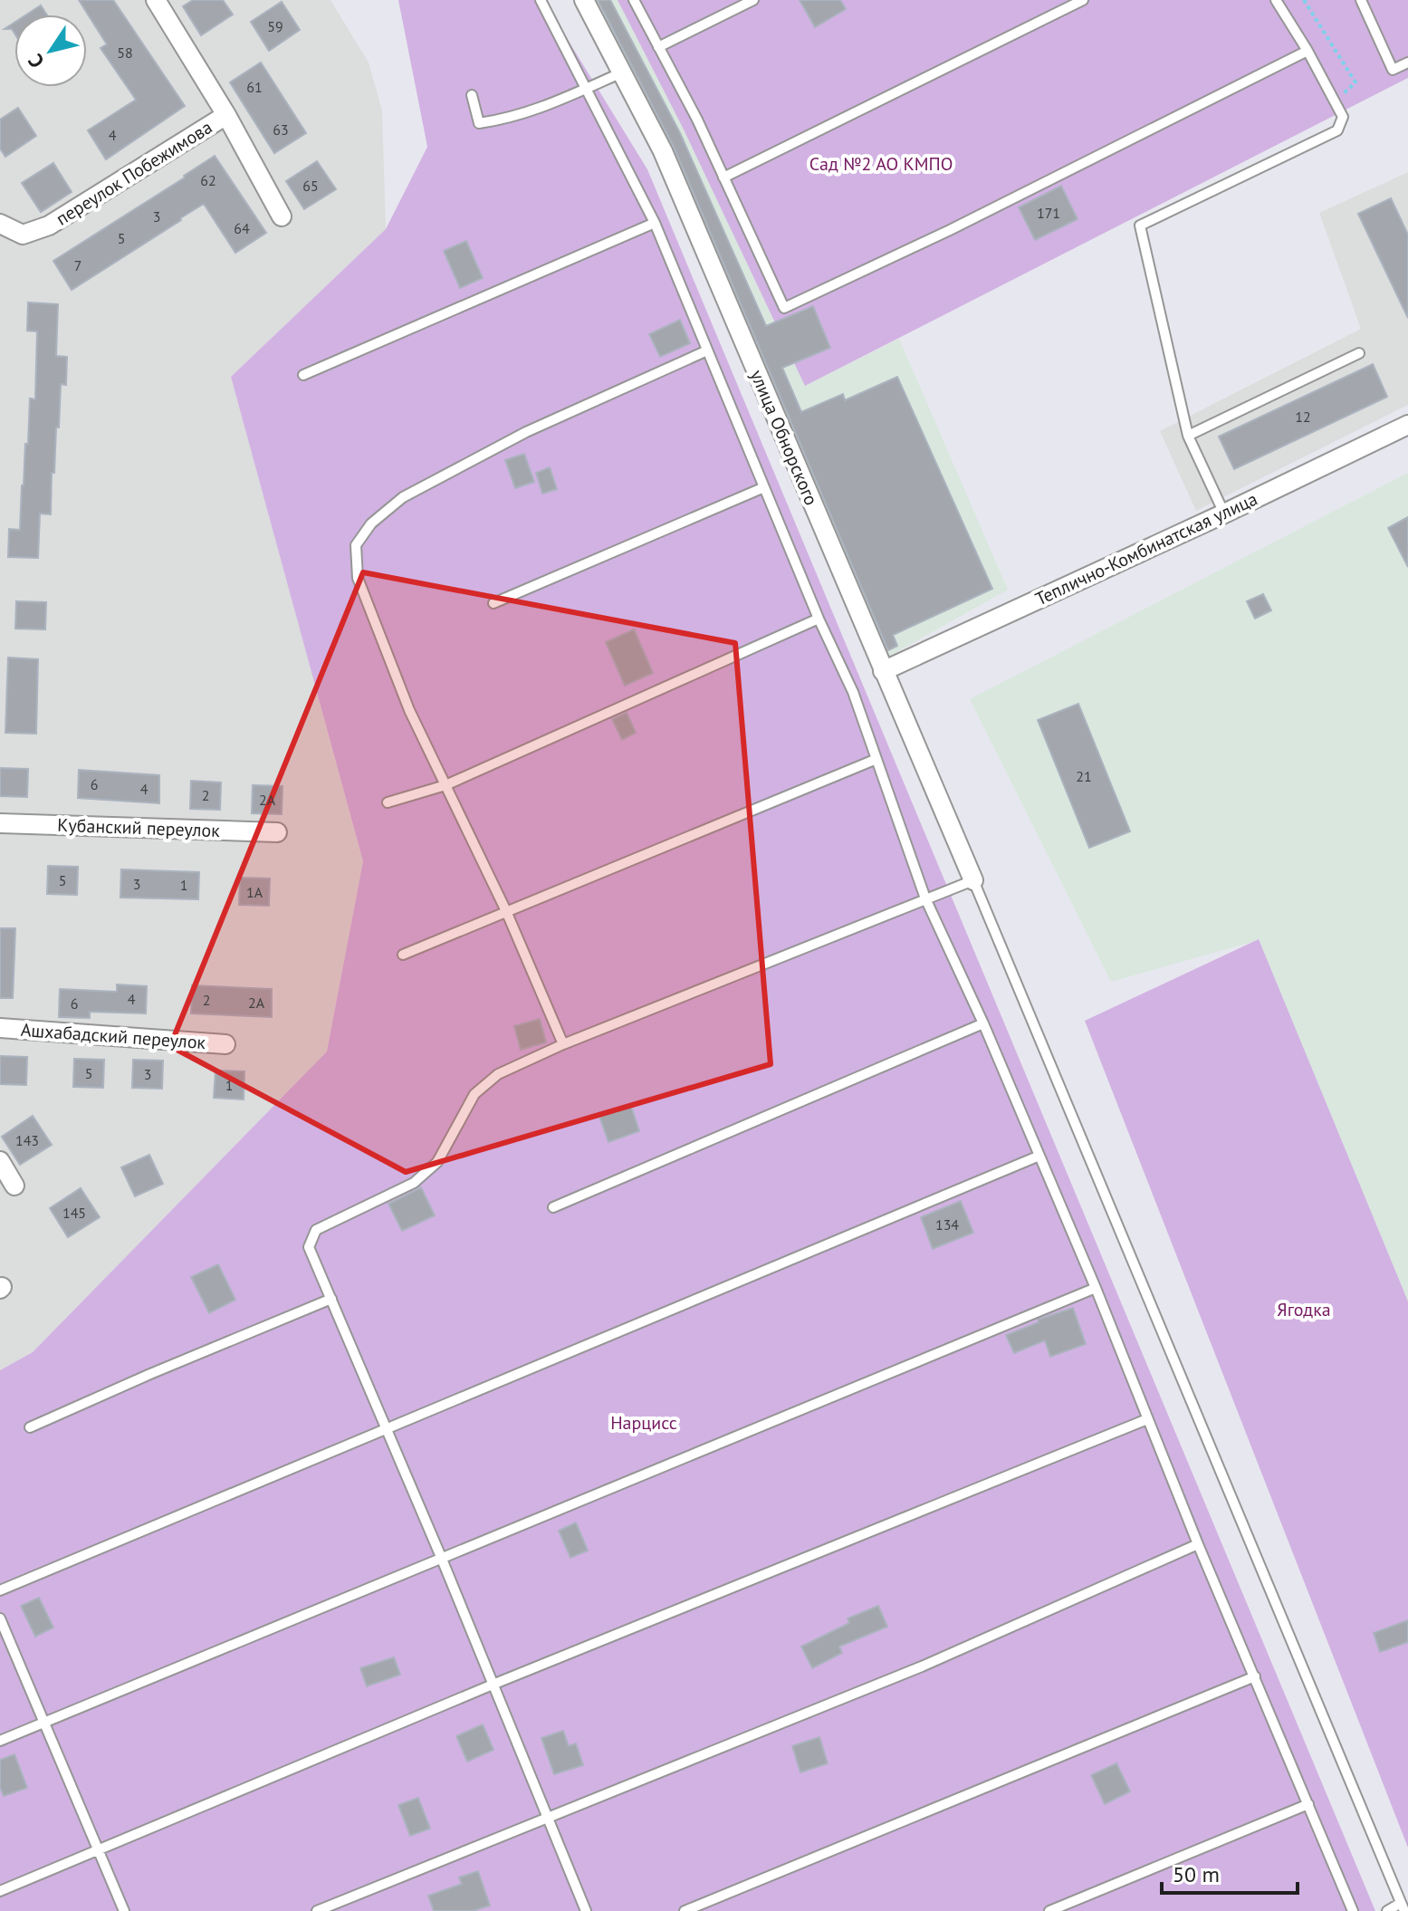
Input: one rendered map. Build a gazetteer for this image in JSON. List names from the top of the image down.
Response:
{
  "streets": {
    "street": [
      "переулок Побежимова",
      "улица Обнорского",
      "Теплично-Комбинатская улица",
      "Кубанский переулок",
      "Ашхабадский переулок"
    ]
  },
  "crossings": [
    ["улица Обнорского", "Теплично-Комбинатская улица"]
  ],
  "parks": ["Сад №2 АО КМПО", "Ягодка", "Нарцисс"],
  "house_numbers": [
    "59",
    "58",
    "61",
    "63",
    "4",
    "62",
    "65",
    "171",
    "3",
    "64",
    "5",
    "7",
    "12",
    "21",
    "6",
    "4",
    "2",
    "2А",
    "5",
    "3",
    "1",
    "1А",
    "4",
    "2",
    "2А",
    "6",
    "5",
    "3",
    "1",
    "143",
    "145",
    "134"
  ],
  "scale_bar": "50 m",
  "north": "bottom left"
}
